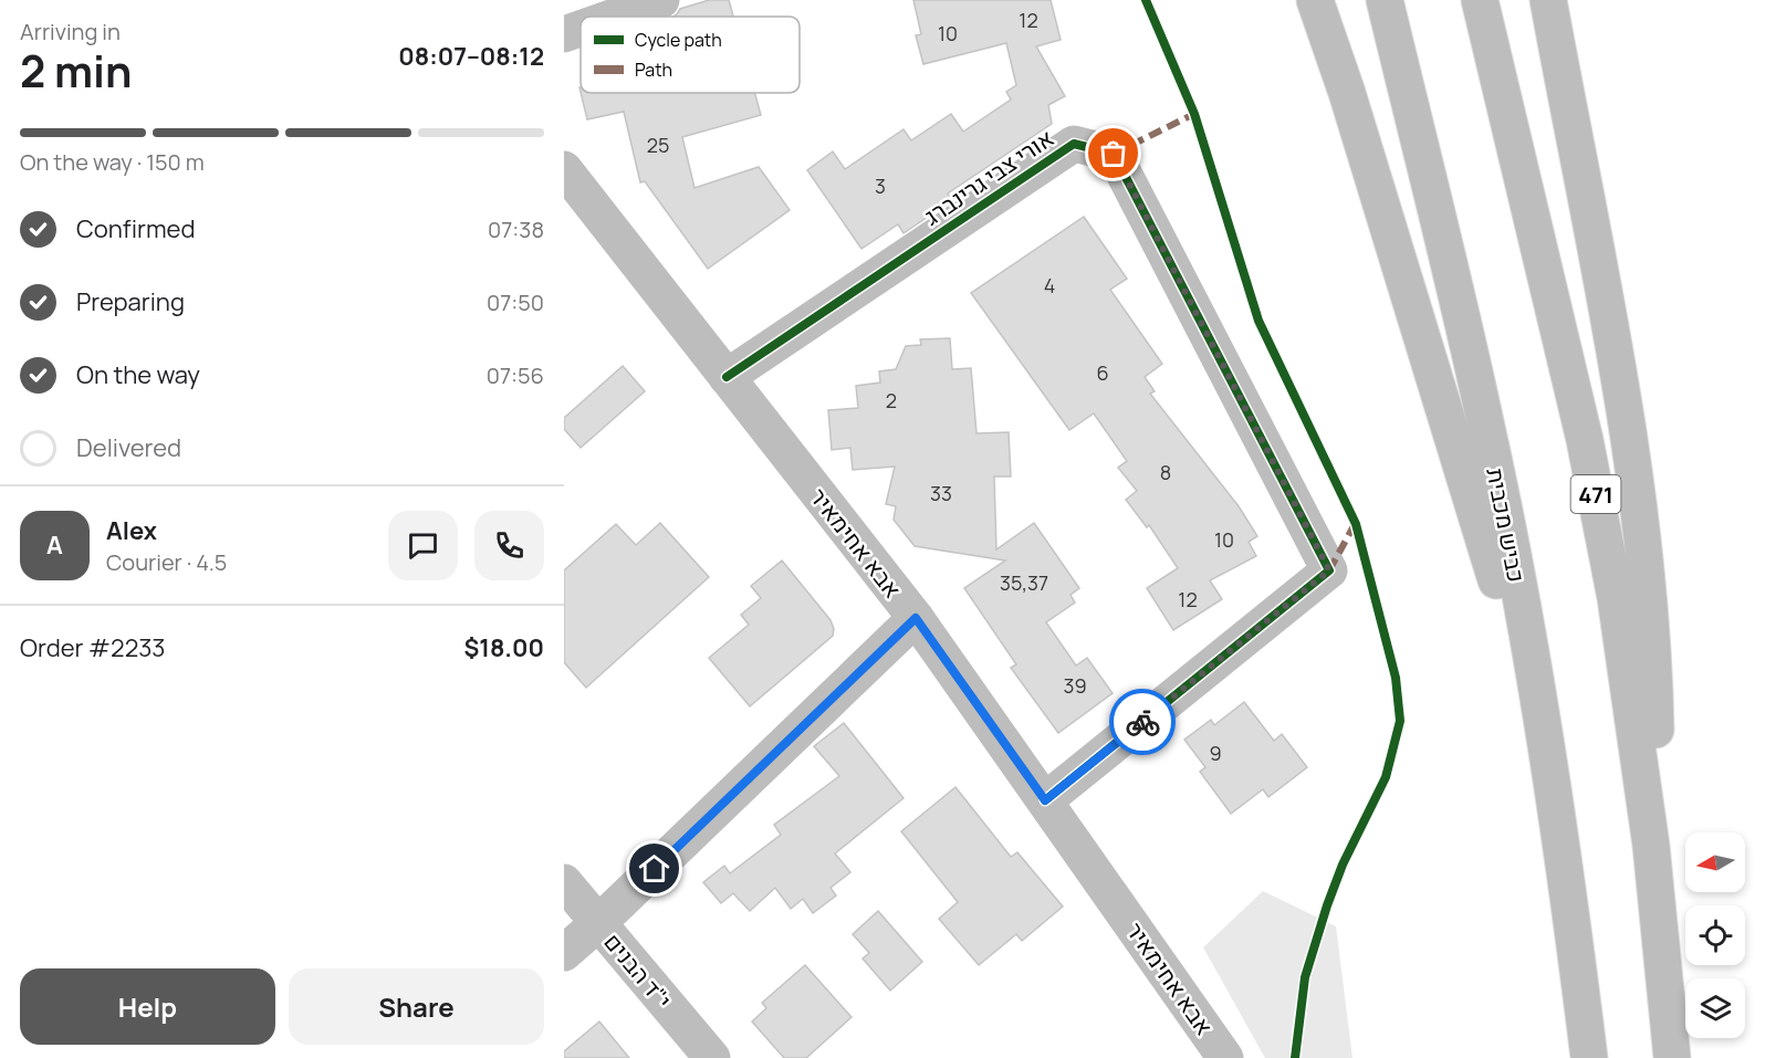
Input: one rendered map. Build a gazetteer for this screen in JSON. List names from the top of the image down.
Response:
{
  "streets": {
    "main road": [
      "אורי צבי גרינברג",
      "471",
      "כביש מכבית",
      "אבא אחימאיר",
      "י\"ד הבנים"
    ]
  },
  "crossings": [
    ["אורי צבי גרינברג", "אבא אחימאיר"]
  ],
  "house_numbers": [
    "12",
    "10",
    "25",
    "3",
    "4",
    "6",
    "2",
    "8",
    "33",
    "10",
    "35,37",
    "12",
    "39",
    "9"
  ],
  "legend": ["Cycle path", "Path"],
  "north": "left",
  "page": {
    "heading": ["2 min", "Arriving in", "08:07–08:12"],
    "panel": [
      "Alex",
      "Courier · 4.5",
      "Order #2233",
      "$18.00"
    ],
    "bar": "On the way · 150 m",
    "list": [
      ["Confirmed", "07:38"],
      ["Preparing", "07:50"],
      ["On the way", "07:56"],
      "Delivered"
    ],
    "round": "A",
    "buttons": ["Help", "Share"]
  }
}
